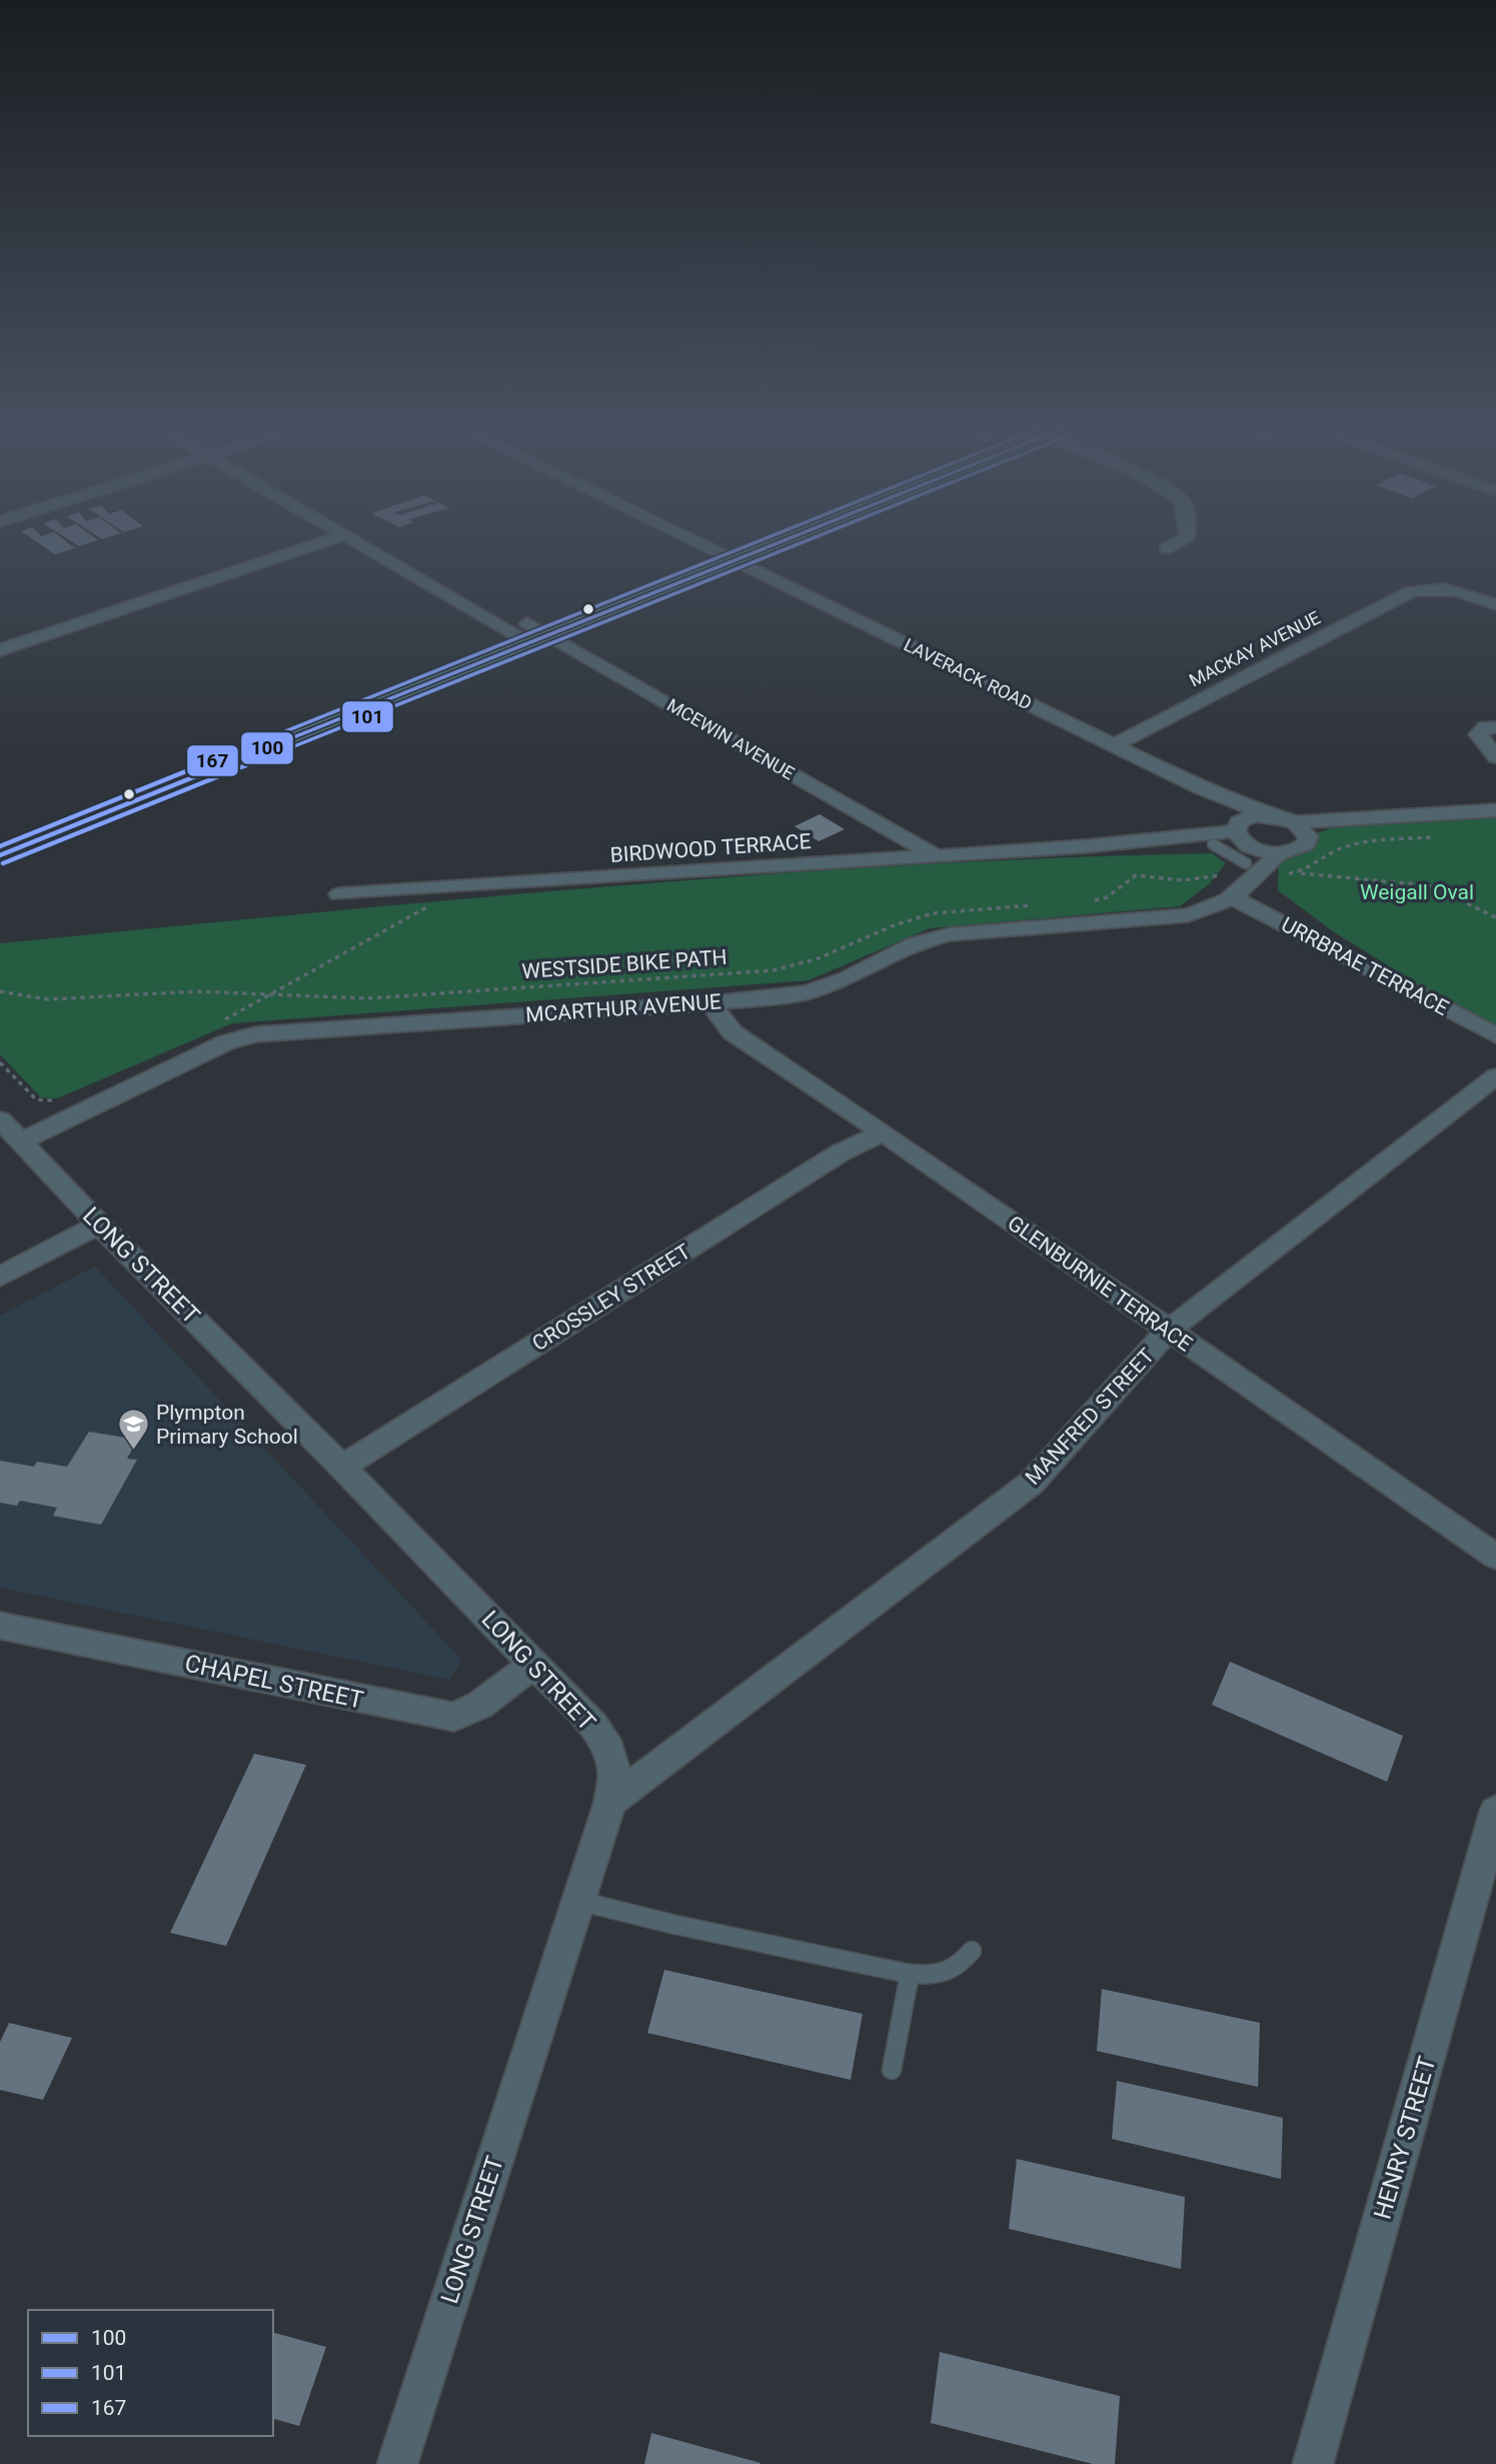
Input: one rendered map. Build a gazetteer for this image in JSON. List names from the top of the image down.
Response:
{
  "streets": {
    "street": [
      "MACKAY AVENUE",
      "LAVERACK ROAD",
      "MCEWIN AVENUE",
      "BIRDWOOD TERRACE",
      "URRBRAE TERRACE",
      "MCARTHUR AVENUE",
      "LONG STREET",
      "GLENBURNIE TERRACE",
      "CROSSLEY STREET",
      "MANFRED STREET",
      "CHAPEL STREET",
      "HENRY STREET"
    ],
    "path": ["WESTSIDE BIKE PATH"]
  },
  "crossings": [
    ["MACKAY AVENUE", "LAVERACK ROAD"],
    ["LAVERACK ROAD", "BIRDWOOD TERRACE"],
    ["LAVERACK ROAD", "MCARTHUR AVENUE"],
    ["MCEWIN AVENUE", "BIRDWOOD TERRACE"],
    ["URRBRAE TERRACE", "MCARTHUR AVENUE"],
    ["MCARTHUR AVENUE", "LONG STREET"],
    ["MCARTHUR AVENUE", "GLENBURNIE TERRACE"],
    ["LONG STREET", "CROSSLEY STREET"],
    ["LONG STREET", "MANFRED STREET"],
    ["LONG STREET", "CHAPEL STREET"],
    ["GLENBURNIE TERRACE", "CROSSLEY STREET"],
    ["GLENBURNIE TERRACE", "MANFRED STREET"]
  ],
  "parks": ["Weigall Oval"],
  "places": {
    "school or university": ["Plympton Primary School"]
  },
  "lines": ["transit line 100", "transit line 101", "transit line 167"],
  "legend": ["100", "101", "167"]
}
